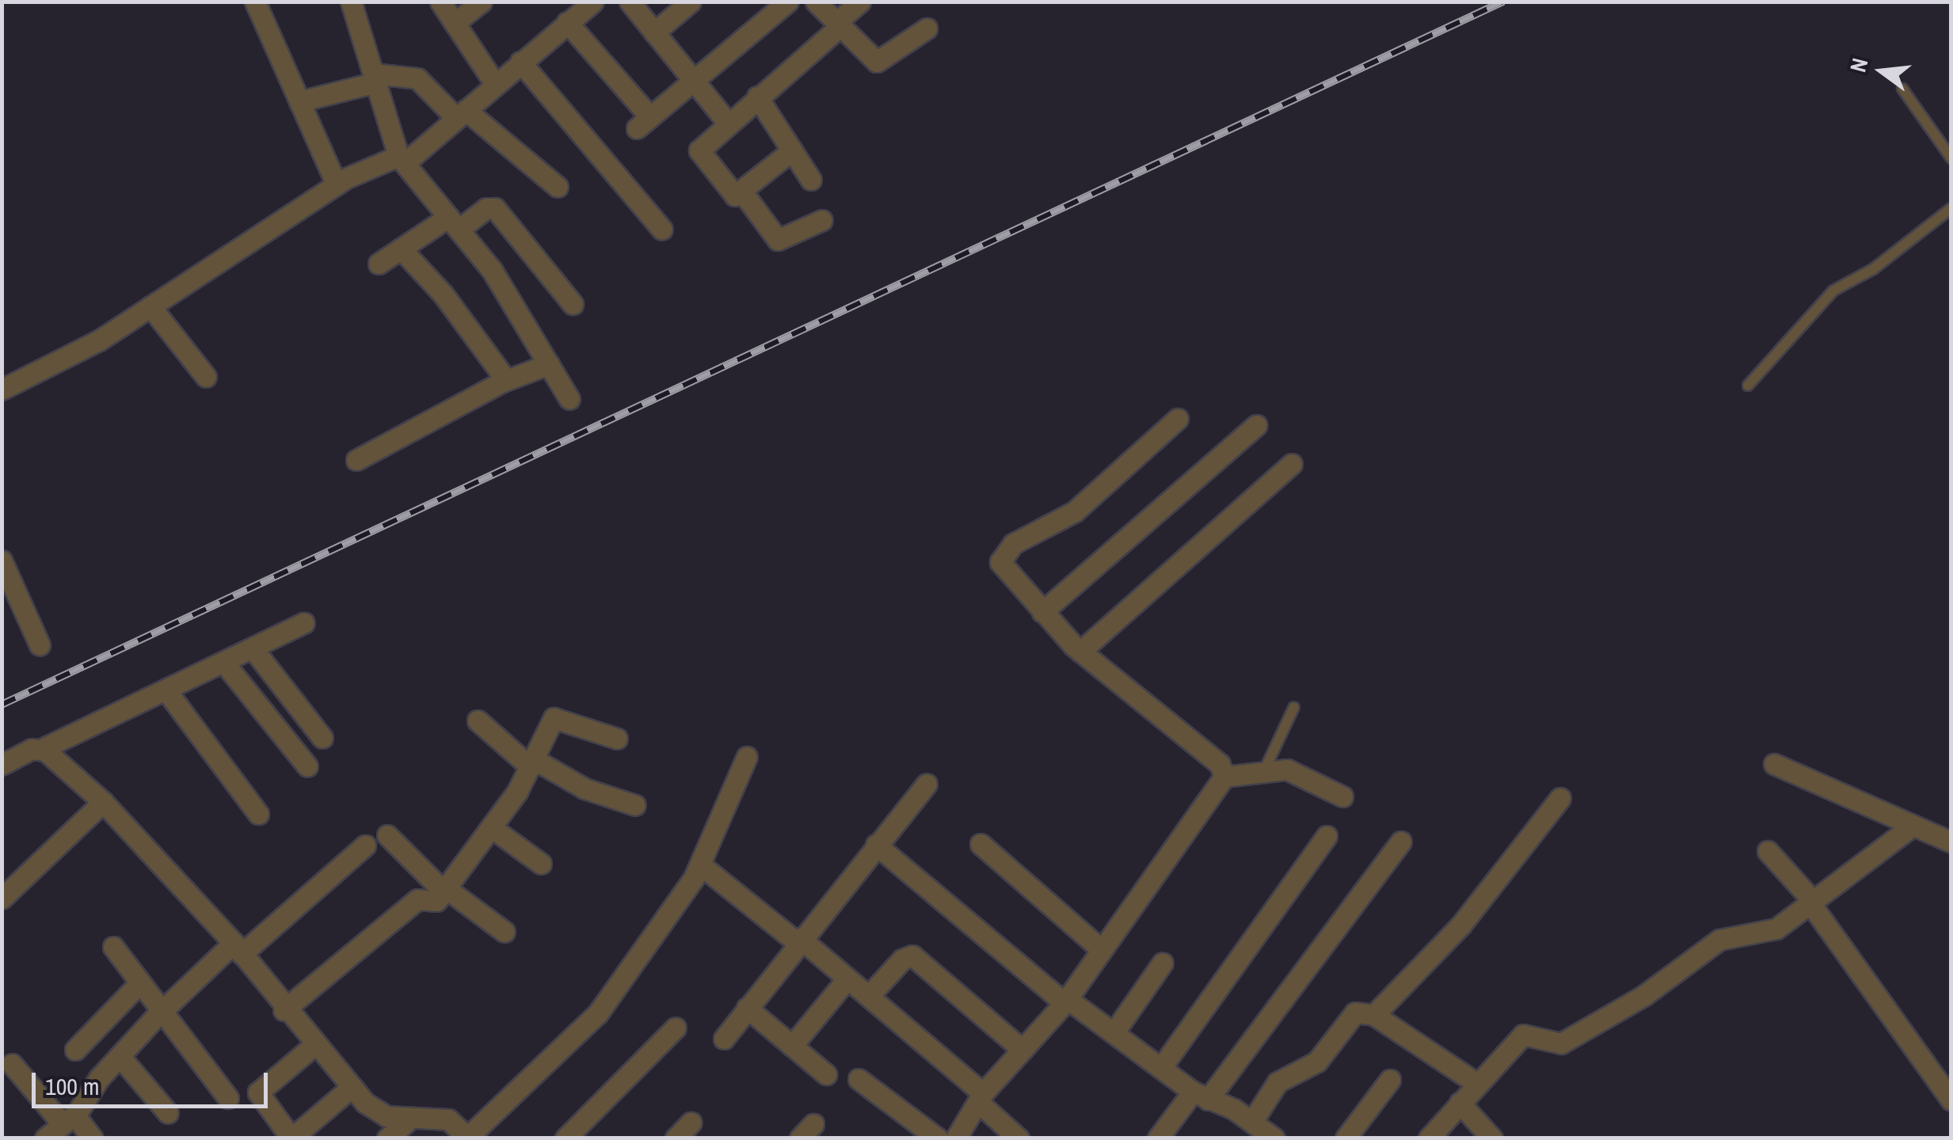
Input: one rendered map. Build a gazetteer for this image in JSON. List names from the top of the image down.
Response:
{
  "scale_bar": "100 m",
  "north": "left"
}
